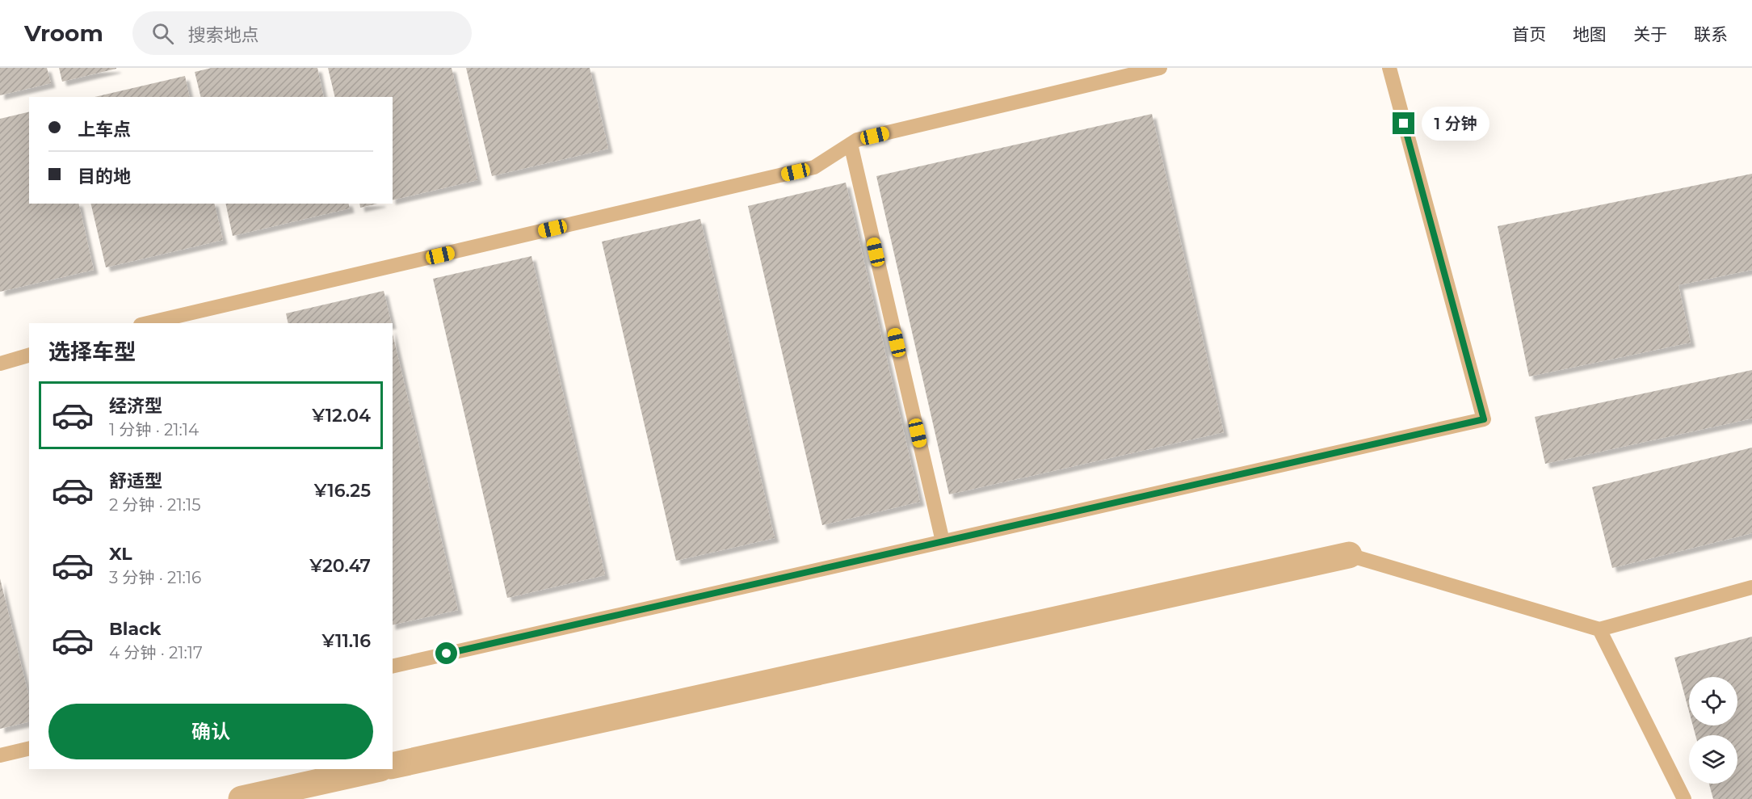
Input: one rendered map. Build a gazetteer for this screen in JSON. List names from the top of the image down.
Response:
{
  "page": {
    "header": "Vroom",
    "search": "搜索地点",
    "nav": [
      "首页",
      "地图",
      "关于",
      "联系"
    ],
    "banner": ["上车点", "目的地"],
    "bubble": "1 分钟",
    "heading": "选择车型",
    "list": [
      {
        "name": "经济型",
        "note": "1 分钟 · 21:14",
        "value": "¥12.04"
      },
      {
        "name": "舒适型",
        "note": "2 分钟 · 21:15",
        "value": "¥16.25"
      },
      {
        "name": "XL",
        "note": "3 分钟 · 21:16",
        "value": "¥20.47"
      },
      {
        "name": "Black",
        "note": "4 分钟 · 21:17",
        "value": "¥11.16"
      }
    ],
    "buttons": "确认"
  }
}
